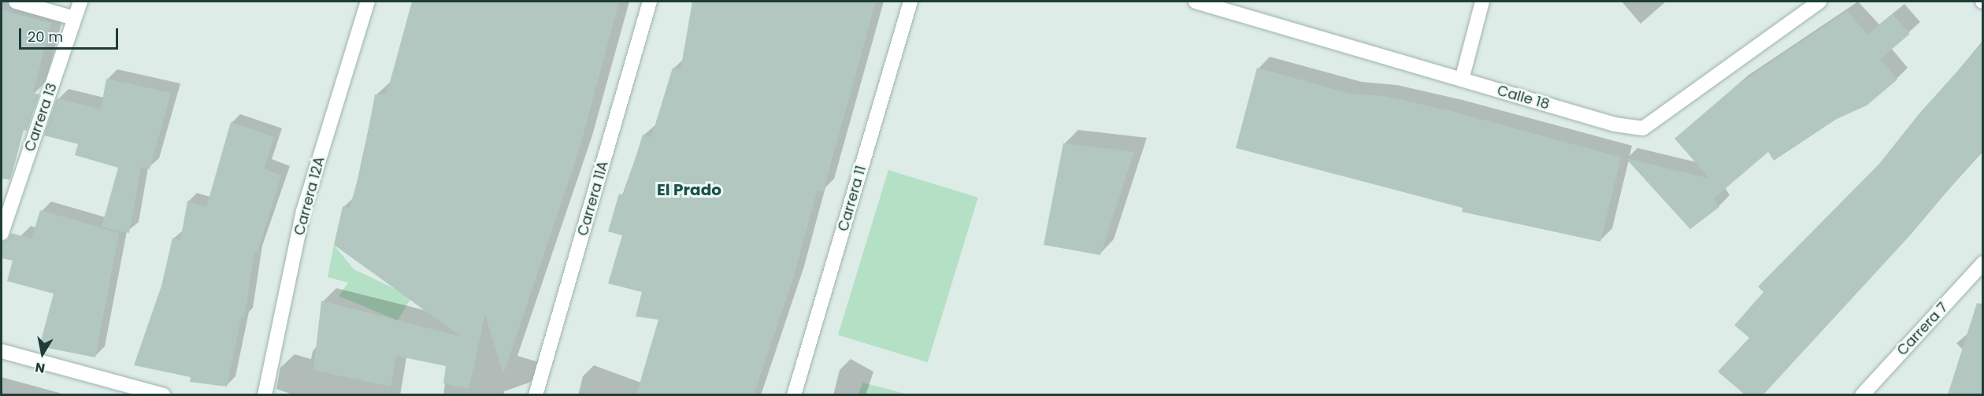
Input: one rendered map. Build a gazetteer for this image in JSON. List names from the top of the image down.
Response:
{
  "streets": {
    "street": [
      "Calle 18",
      "Carrera 13",
      "Carrera 12A",
      "Carrera 11A",
      "Carrera 11",
      "Carrera 7"
    ]
  },
  "districts": ["El Prado"],
  "scale_bar": "20 m",
  "north": "bottom"
}
